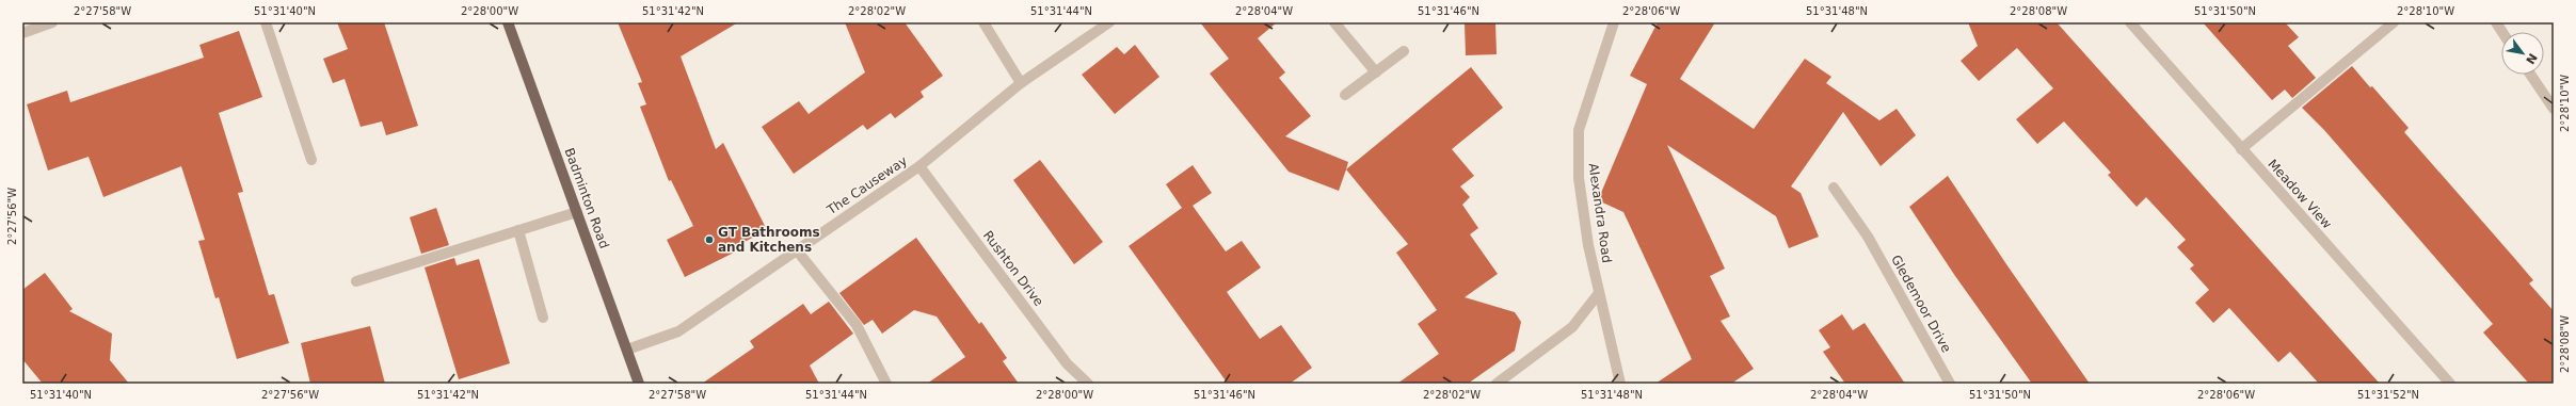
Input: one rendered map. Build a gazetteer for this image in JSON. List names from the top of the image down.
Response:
{
  "streets": {
    "main road": ["Badminton Road"],
    "street": [
      "The Causeway",
      "Meadow View",
      "Alexandra Road",
      "Rushton Drive",
      "Gledemoor Drive"
    ]
  },
  "crossings": [
    ["The Causeway", "Badminton Road"],
    ["The Causeway", "Rushton Drive"]
  ],
  "places": ["GT Bathrooms and Kitchens"],
  "north": "bottom right",
  "coordinates": [
    "2°27'58\"W",
    "51°31'40\"N",
    "2°28'00\"W",
    "51°31'42\"N",
    "2°28'02\"W",
    "51°31'44\"N",
    "2°28'04\"W",
    "51°31'46\"N",
    "2°28'06\"W",
    "51°31'48\"N",
    "2°28'08\"W",
    "51°31'50\"N",
    "2°28'10\"W",
    "2°27'56\"W",
    "51°31'52\"N"
  ]
}
